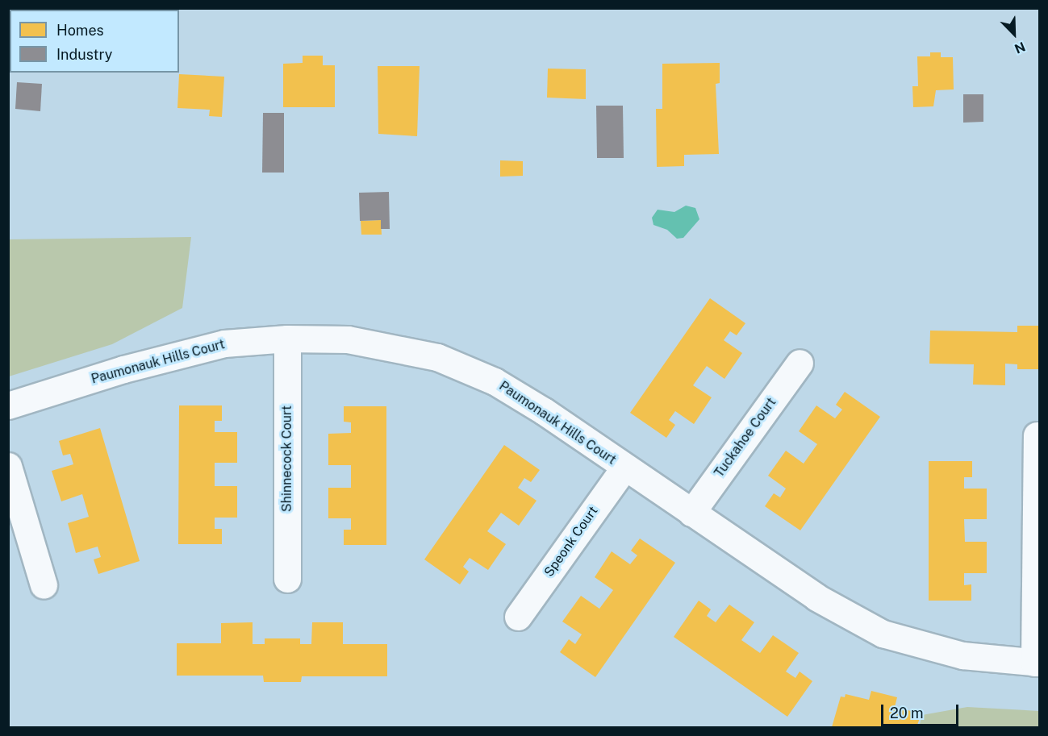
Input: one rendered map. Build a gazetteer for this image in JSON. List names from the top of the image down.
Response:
{
  "streets": {
    "street": [
      "Paumonauk Hills Court",
      "Tuckahoe Court",
      "Shinnecock Court",
      "Speonk Court"
    ]
  },
  "crossings": [
    ["Paumonauk Hills Court", "Tuckahoe Court"],
    ["Paumonauk Hills Court", "Shinnecock Court"],
    ["Paumonauk Hills Court", "Speonk Court"]
  ],
  "legend": ["Homes", "Industry"],
  "scale_bar": "20 m",
  "north": "bottom right"
}
